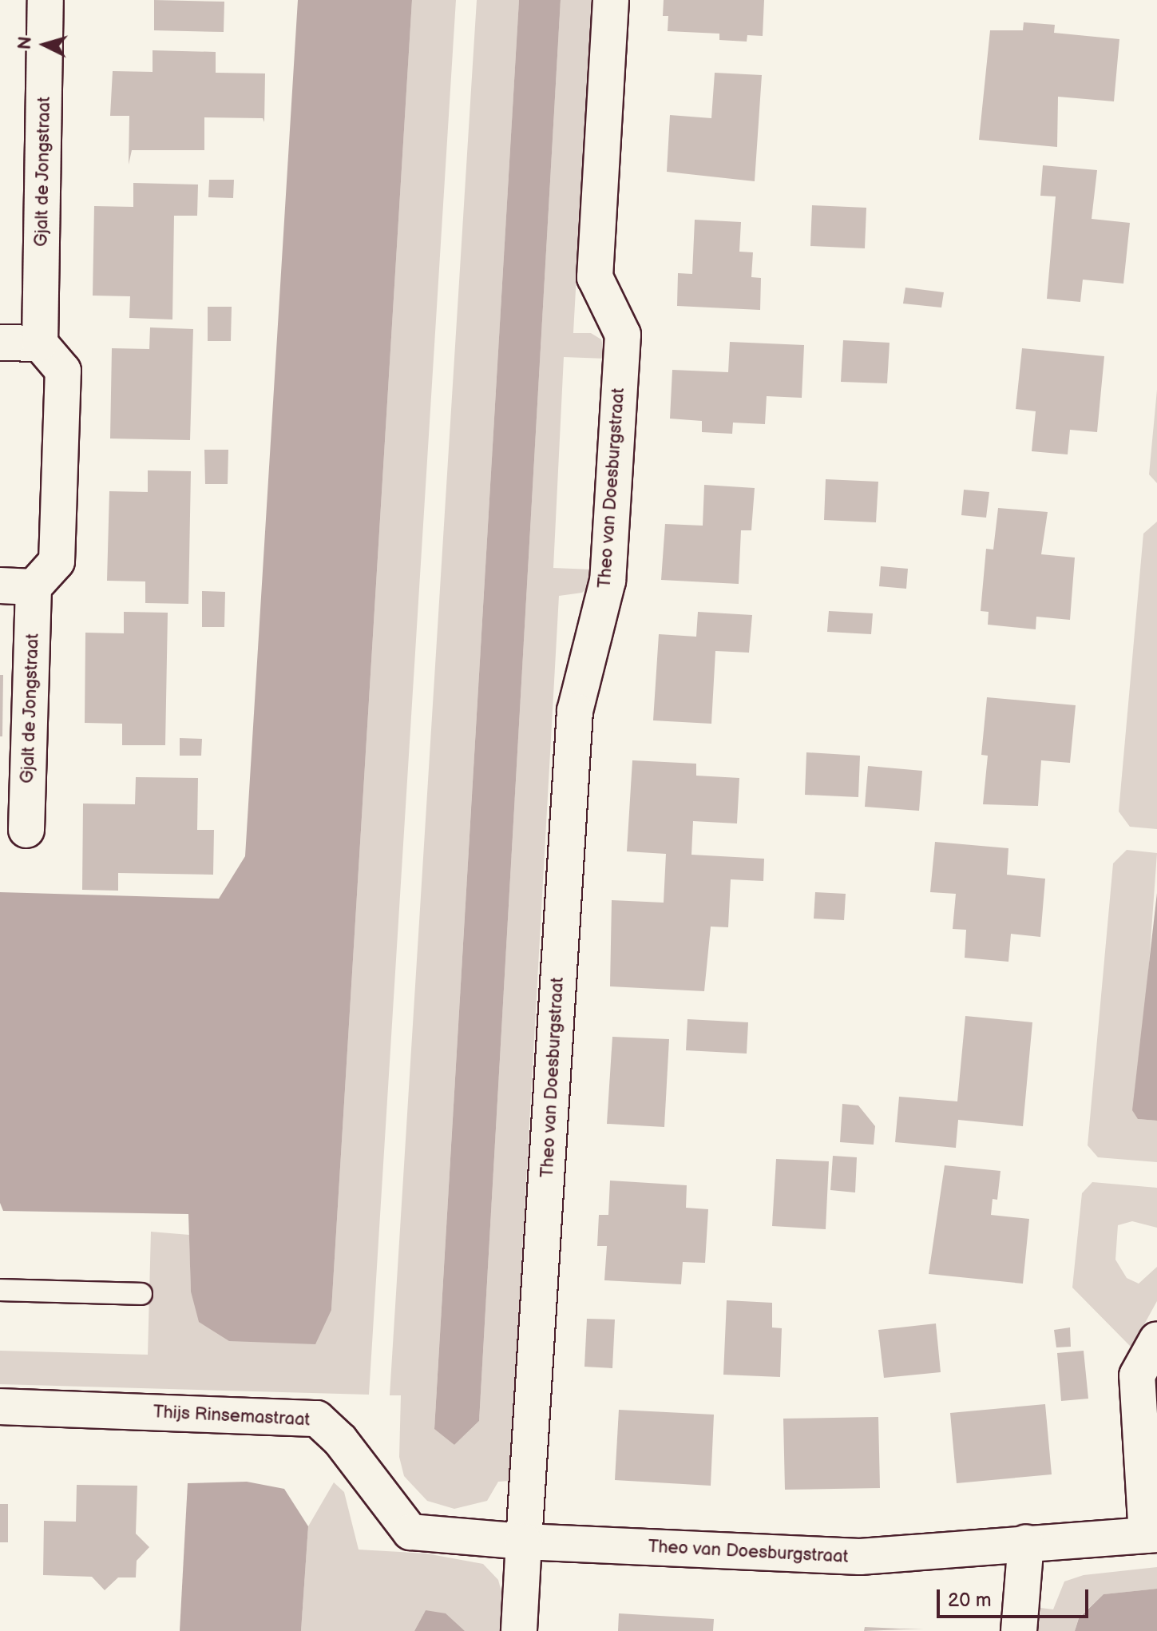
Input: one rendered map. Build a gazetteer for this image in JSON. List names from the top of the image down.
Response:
{
  "streets": {
    "street": ["Gjalt de Jongstraat", "Theo van Doesburgstraat", "Thijs Rinsemastraat"]
  },
  "crossings": [
    ["Theo van Doesburgstraat", "Thijs Rinsemastraat"]
  ],
  "scale_bar": "20 m",
  "north": "left"
}
